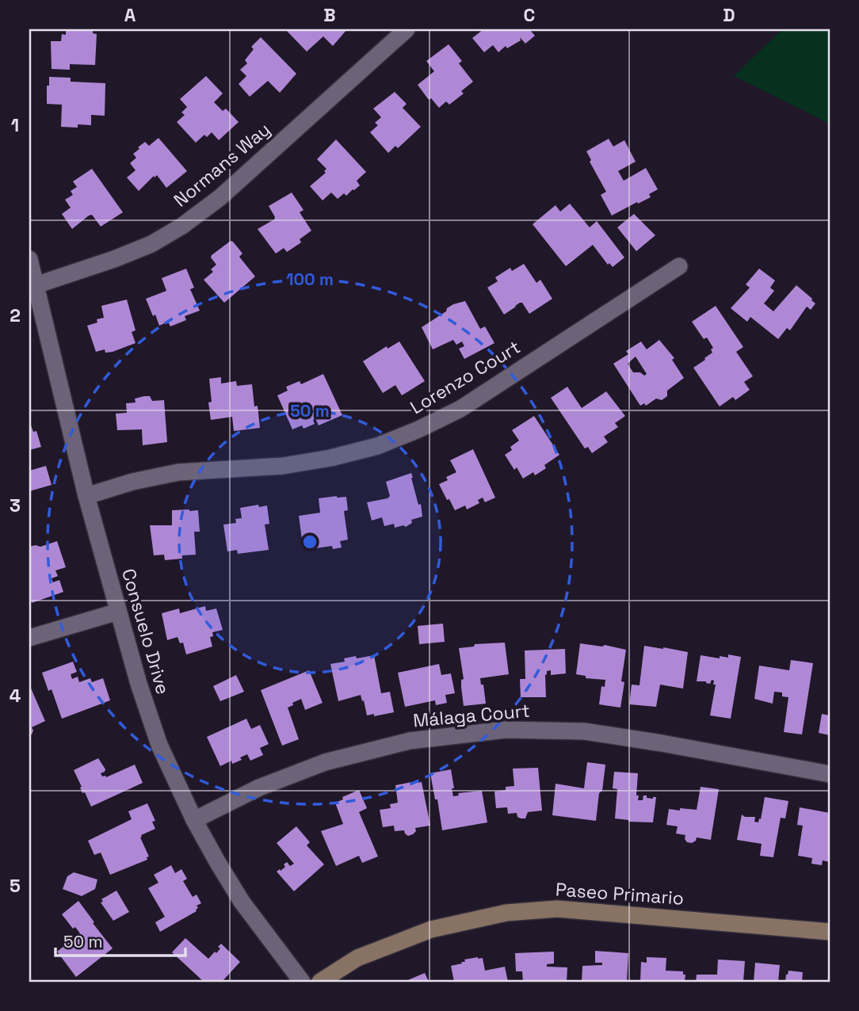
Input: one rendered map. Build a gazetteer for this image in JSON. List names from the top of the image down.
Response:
{
  "streets": {
    "street": [
      "Normans Way",
      "Lorenzo Court",
      "Consuelo Drive",
      "Málaga Court",
      "Paseo Primario"
    ]
  },
  "crossings": [
    ["Normans Way", "Consuelo Drive"],
    ["Lorenzo Court", "Consuelo Drive"],
    ["Consuelo Drive", "Málaga Court"]
  ],
  "scale_bar": "50 m",
  "grid": {
    "columns": [
      "A",
      "B",
      "C",
      "D"
    ],
    "rows": [
      "1",
      "2",
      "3",
      "4",
      "5"
    ]
  },
  "rings": ["100 m", "50 m"]
}
